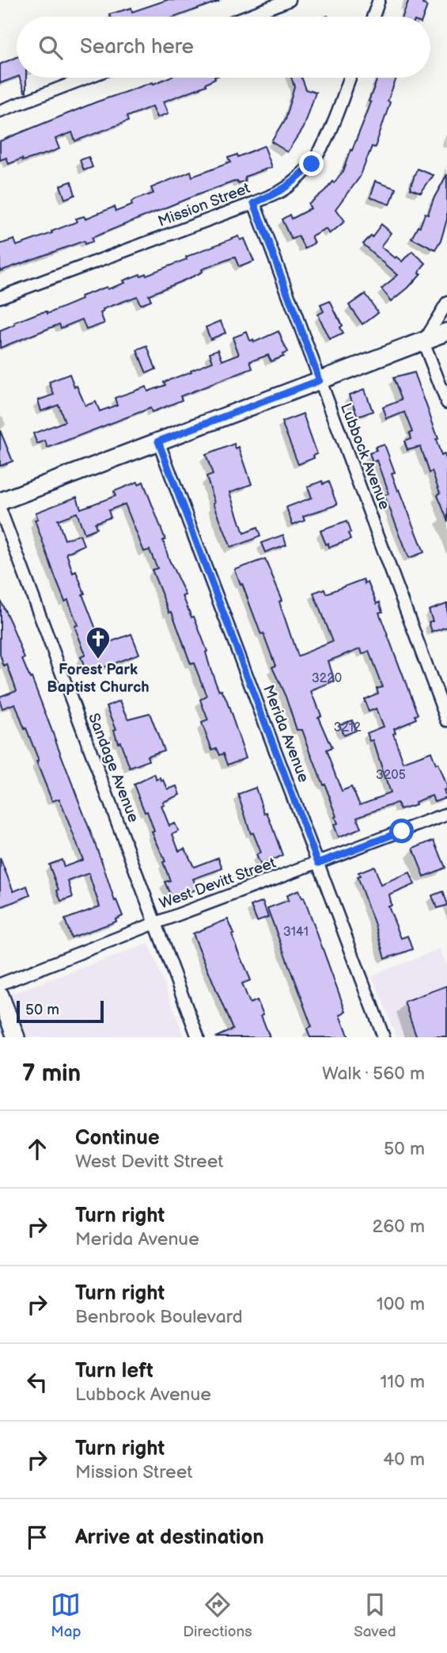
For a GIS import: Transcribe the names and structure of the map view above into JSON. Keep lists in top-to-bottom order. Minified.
{"streets":{"street":["Mission Street","Lubbock Avenue","Merida Avenue","Sandage Avenue","West Devitt Street"]},"crossings":[["Mission Street","Lubbock Avenue"],["Merida Avenue","West Devitt Street"],["Sandage Avenue","West Devitt Street"]],"places":{"church":["Forest Park Baptist Church"]},"house_numbers":["3220","3212","3205","3141"],"scale_bar":"50 m","page":{"search":"Search here","scale":"50 m","heading":["7 min","Walk · 560 m"],"list":[["Continue","West Devitt Street","50 m"],["Turn right","Merida Avenue","260 m"],["Turn right","Benbrook Boulevard","100 m"],["Turn left","Lubbock Avenue","110 m"],["Turn right","Mission Street","40 m"],"Arrive at destination"],"nav":["Map","Directions","Saved"]}}
